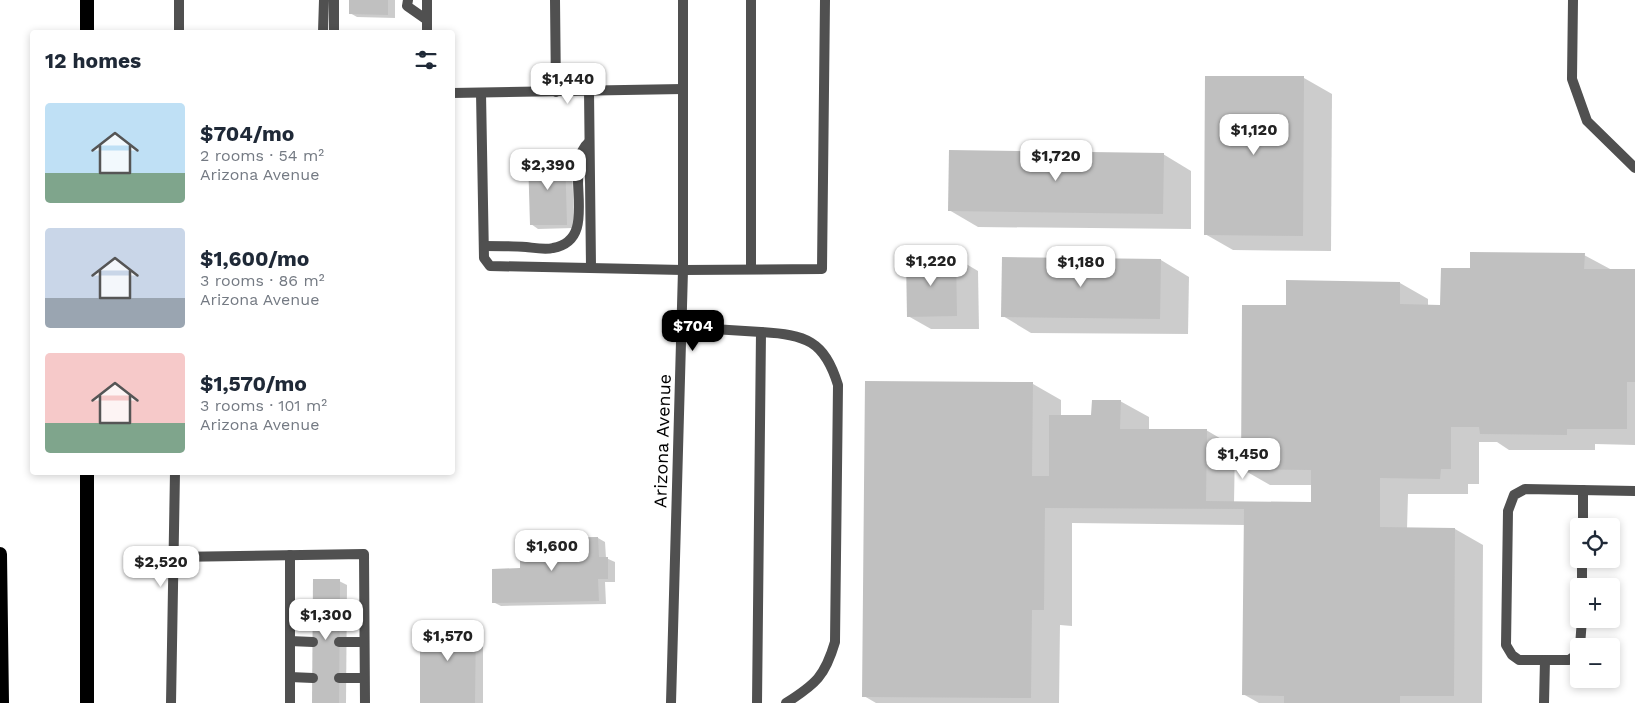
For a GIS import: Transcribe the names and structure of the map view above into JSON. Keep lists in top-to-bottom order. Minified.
{"streets":{"street":["Arizona Avenue"]},"page":{"heading":"12 homes","price":["$1,440","$1,120","$1,720","$2,390","$1,220","$1,180","$704","$1,450","$1,600","$2,520","$1,300","$1,570"],"list":[{"name":"$704/mo","note":"2 rooms · 54 m² · Arizona Avenue"},{"name":"$1,600/mo","note":"3 rooms · 86 m² · Arizona Avenue"},{"name":"$1,570/mo","note":"3 rooms · 101 m² · Arizona Avenue"}],"map_buttons":["+","−"]}}
